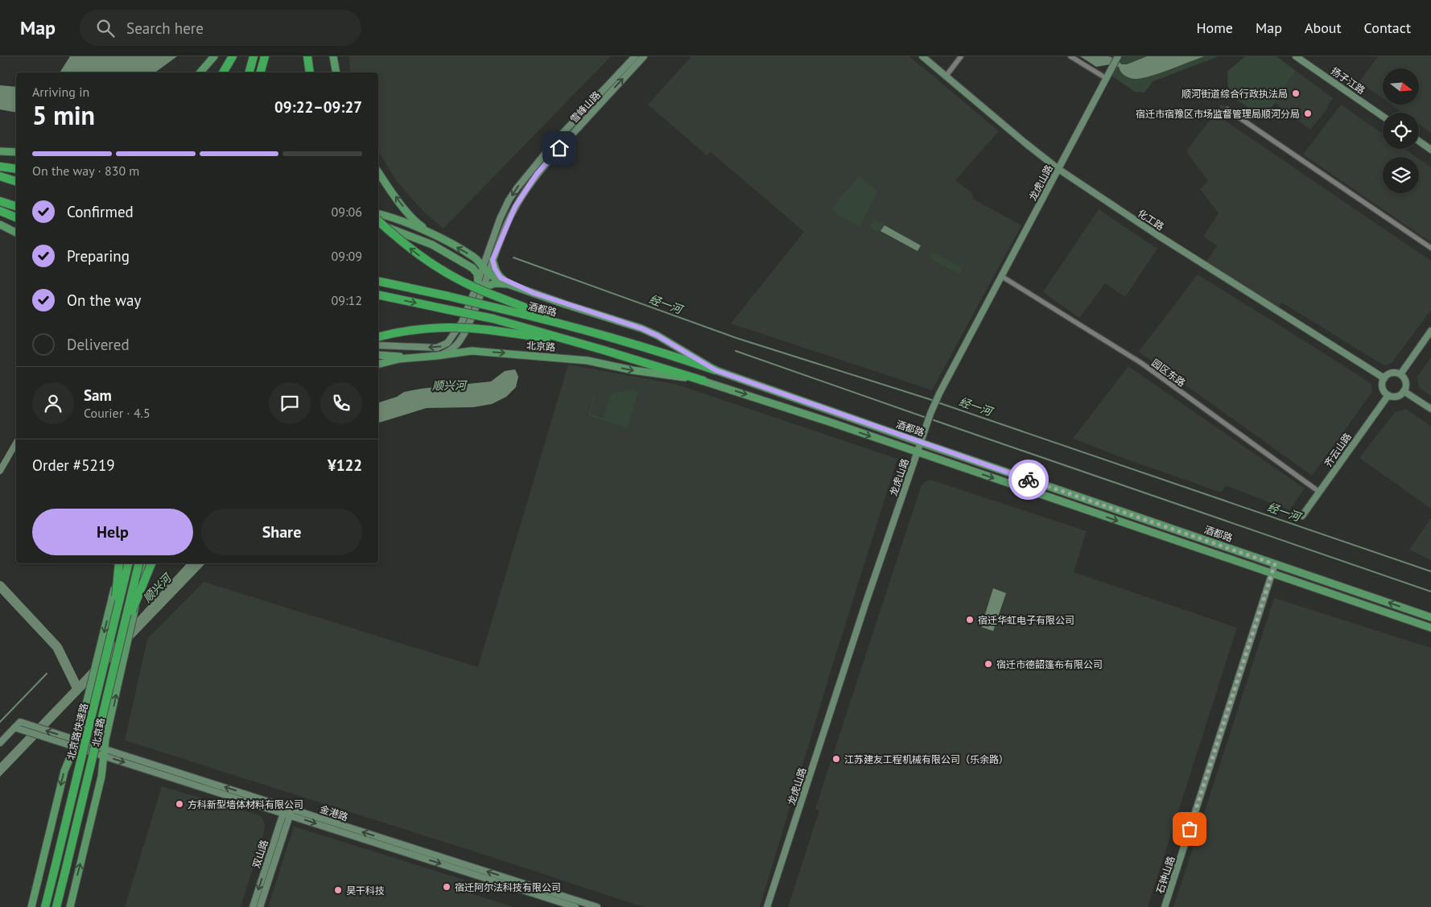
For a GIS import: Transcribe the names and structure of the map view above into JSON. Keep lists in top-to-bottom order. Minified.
{"streets":{"highway":["酒都路","北京路快速路"],"main road":["北京路"],"street":["扬子江路","雪峰山路","龙虎山路","化工路","园区东路","齐云山路","金港路","双山路","石钟山路"]},"crossings":[["雪峰山路","北京路"],["龙虎山路","化工路"],["龙虎山路","酒都路"],["龙虎山路","园区东路"],["化工路","齐云山路"],["酒都路","北京路"],["酒都路","石钟山路"],["北京路","金港路"],["园区东路","齐云山路"],["金港路","双山路"]],"water":["经一河","顺兴河"],"places":["顺河街道综合行政执法局","宿迁市宿豫区市场监督管理局顺河分局","宿迁华虹电子有限公司","宿迁市德韶篷布有限公司","江苏建友工程机械有限公司（乐余路）","方科新型墙体材料有限公司","宿迁阿尔法科技有限公司","昊干科技"],"north":"right","page":{"header":"Map","search":"Search here","nav":["Home","Map","About","Contact"],"heading":["5 min","Arriving in","09:22–09:27"],"panel":["Sam","Courier · 4.5","Order #5219","¥122"],"bar":"On the way · 830 m","list":[["Confirmed","09:06"],["Preparing","09:09"],["On the way","09:12"],"Delivered"],"buttons":["Help","Share"]}}
